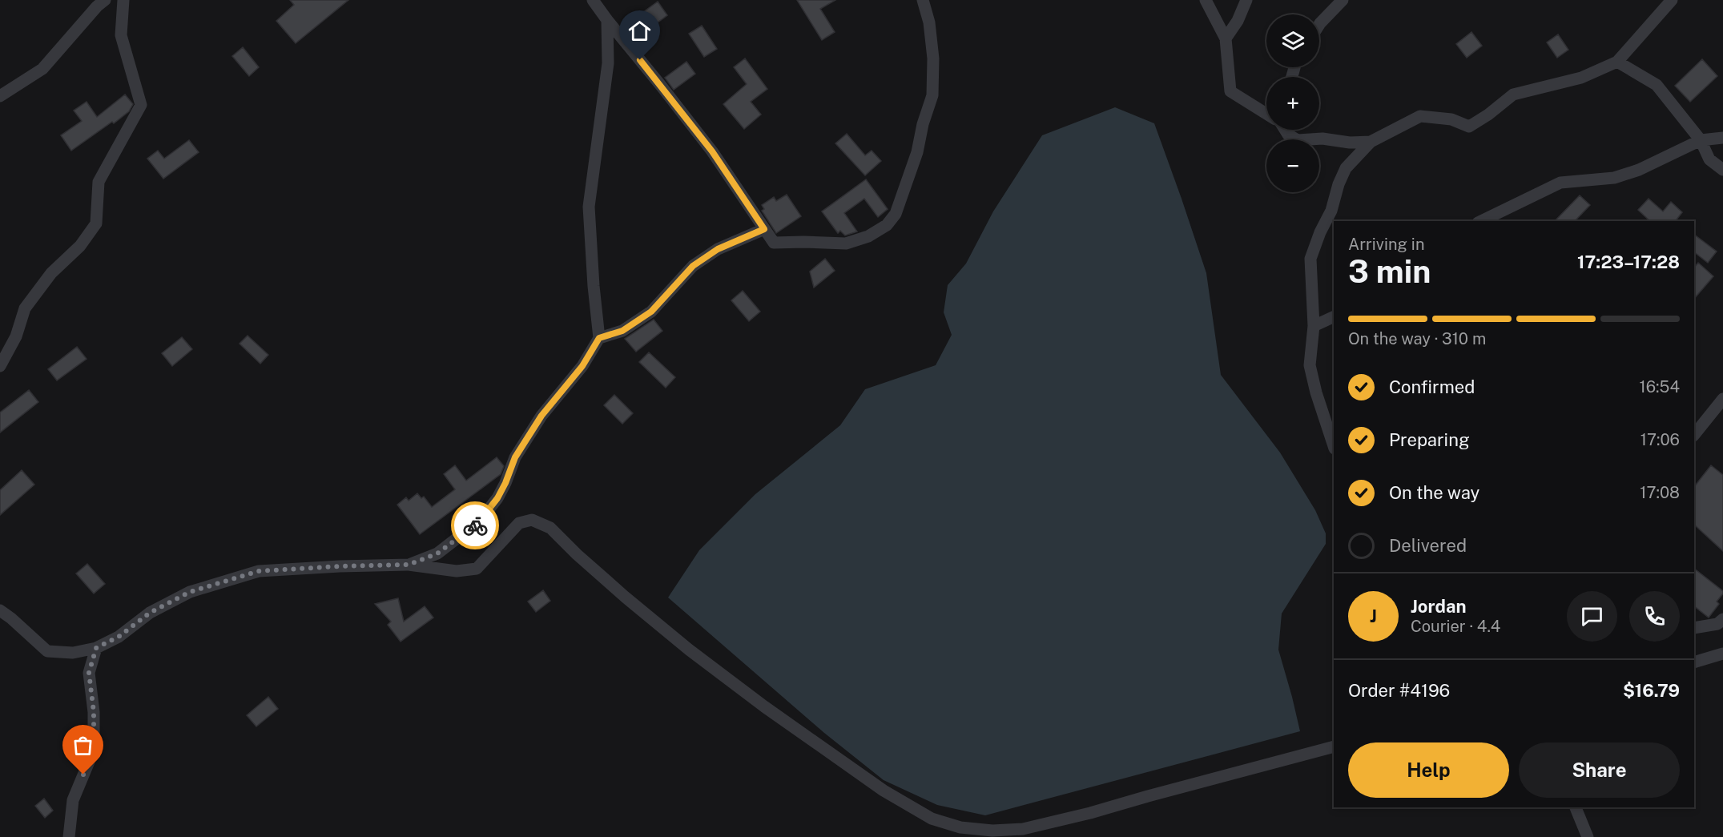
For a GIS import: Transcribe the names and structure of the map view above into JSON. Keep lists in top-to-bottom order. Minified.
{"page":{"map_buttons":["+","−"],"heading":["3 min","Arriving in","17:23–17:28"],"panel":["Jordan","Courier · 4.4","Order #4196","$16.79"],"bar":"On the way · 310 m","list":[["Confirmed","16:54"],["Preparing","17:06"],["On the way","17:08"],"Delivered"],"round":"J","buttons":["Help","Share"]}}
